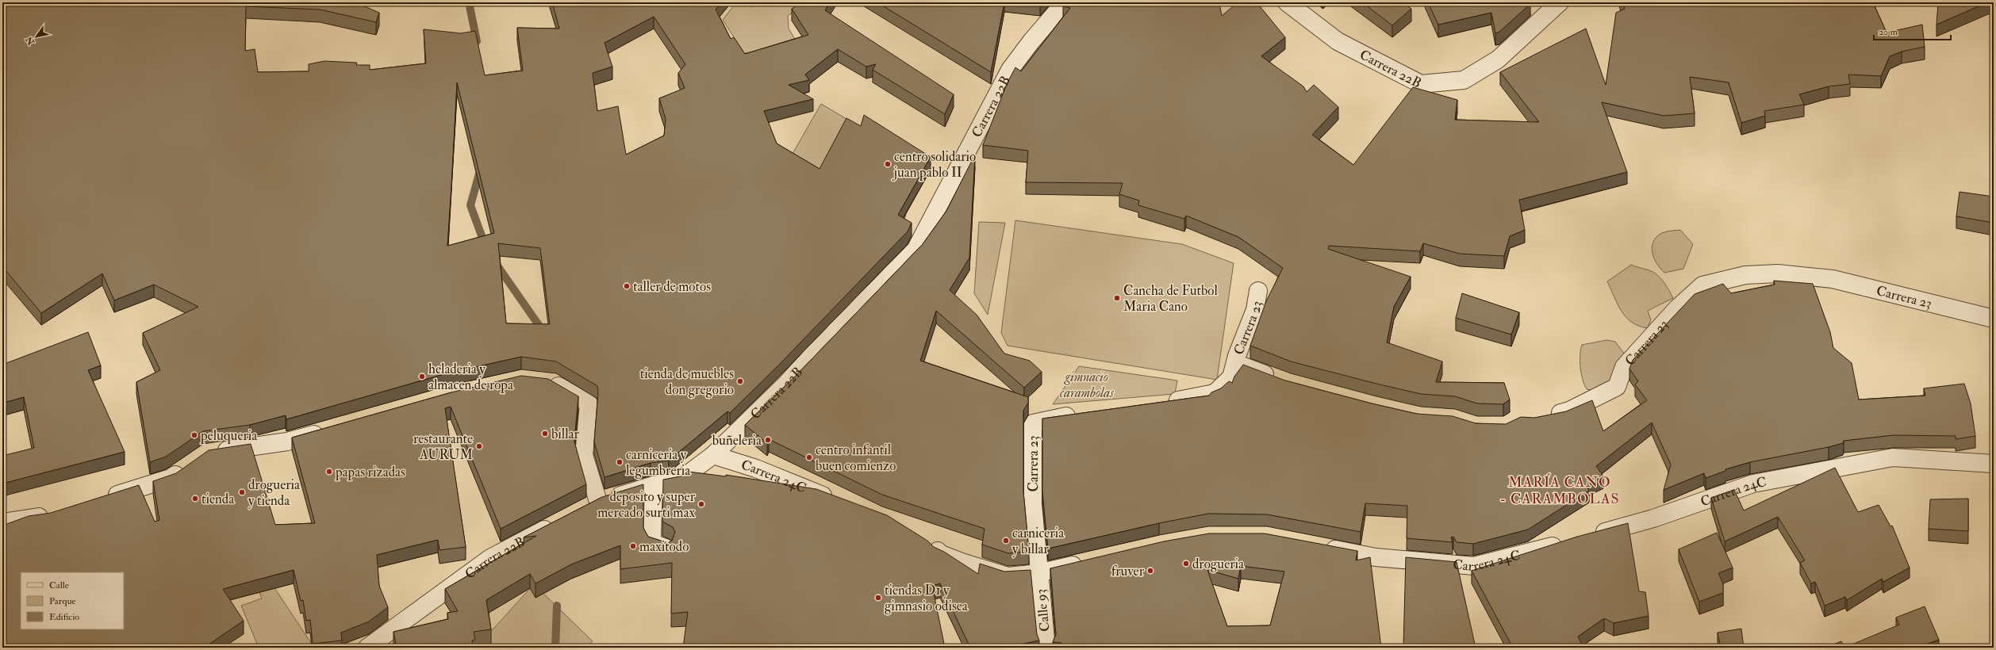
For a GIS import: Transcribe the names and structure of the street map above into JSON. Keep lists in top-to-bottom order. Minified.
{"streets":{"street":["Carrera 22B","Carrera 23","Carrera 24C","Calle 93"]},"crossings":[["Carrera 22B","Carrera 24C"],["Carrera 23","Calle 93"]],"districts":["MARÍA CANO - CARAMBOLAS"],"parks":["gimnacio carambolas"],"places":["centro solidario juan pablo II","taller de motos","Cancha de Futbol Maria Cano","heladeria y almacen de ropa","tienda de muebles don gregorio","billar","peluqueria","buñeleria","restaurante AURUM","centro infantil buen comienzo","carniceria y legumbreria","papas rizadas","drogueria y tienda","tienda","deposito y super mercado surti max","carniceria y billar","maxitodo","drogueria","fruver","tiendas D1 y gimnasio odisea"],"legend":["Calle","Parque","Edificio"],"scale_bar":"20 m","north":"bottom left"}
